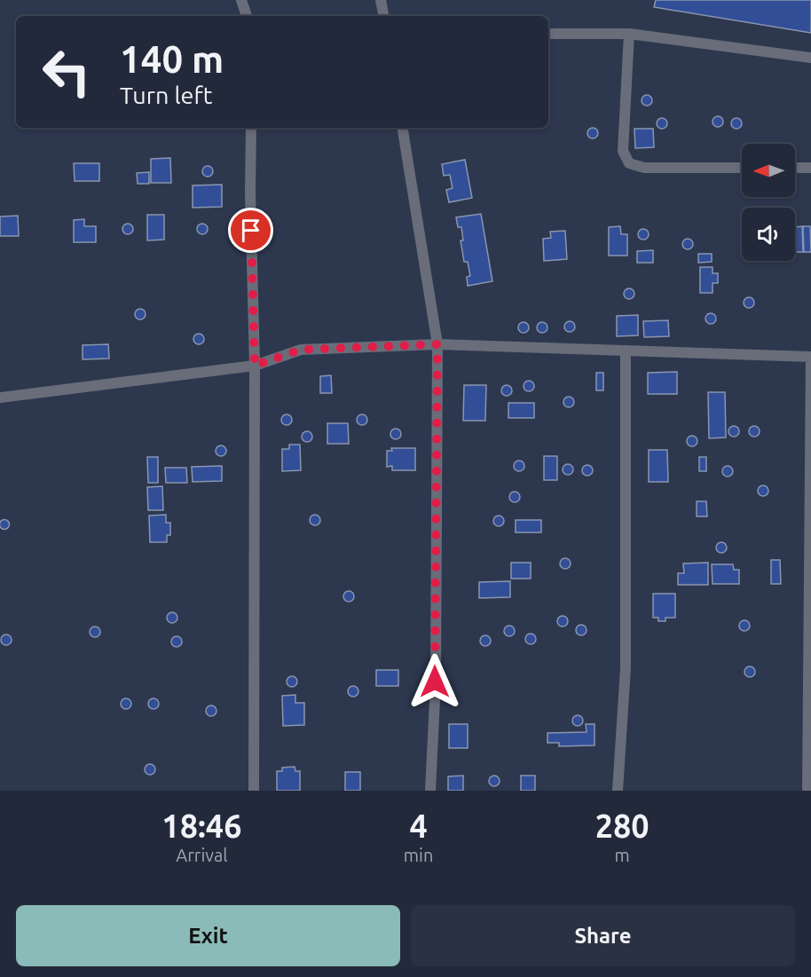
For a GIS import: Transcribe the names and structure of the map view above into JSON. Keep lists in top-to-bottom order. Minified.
{"north":"left","page":{"turn":["140 m","Turn left"],"eta":["18:46","Arrival","4","min","280","m"],"buttons":["Exit","Share"]}}
